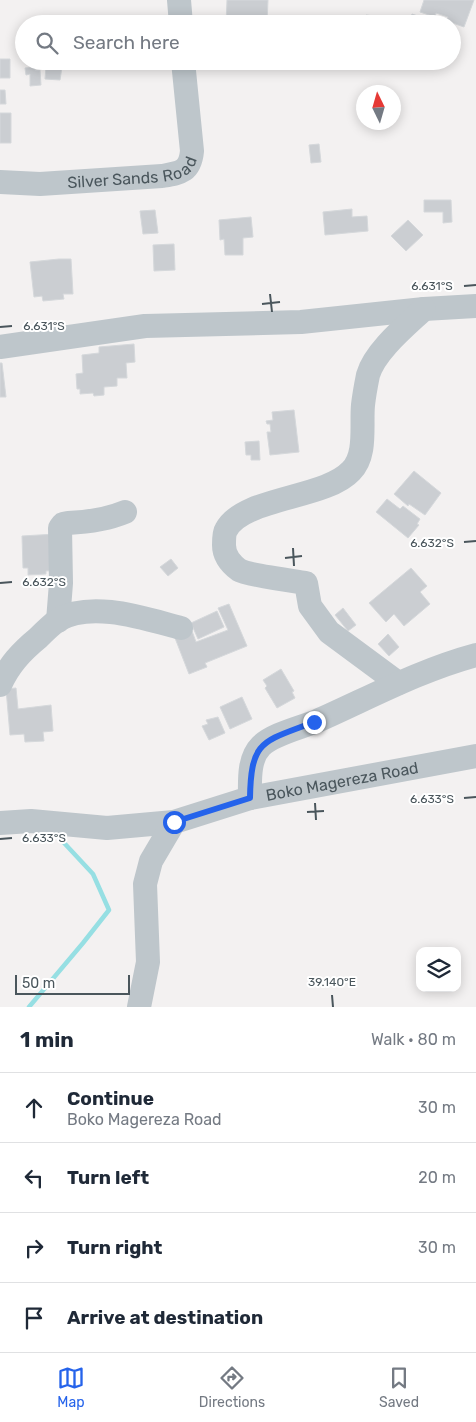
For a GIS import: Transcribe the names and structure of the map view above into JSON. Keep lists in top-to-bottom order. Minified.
{"streets":{"street":["Silver Sands Road","Boko Magereza Road"]},"scale_bar":"50 m","north":"top","page":{"search":"Search here","scale":"50 m","heading":["1 min","Walk · 80 m"],"list":[["Continue","Boko Magereza Road","30 m"],["Turn left","20 m"],["Turn right","30 m"],"Arrive at destination"],"nav":["Map","Directions","Saved"]},"coordinates":["6.631°S","6.632°S","6.633°S","39.140°E"]}
